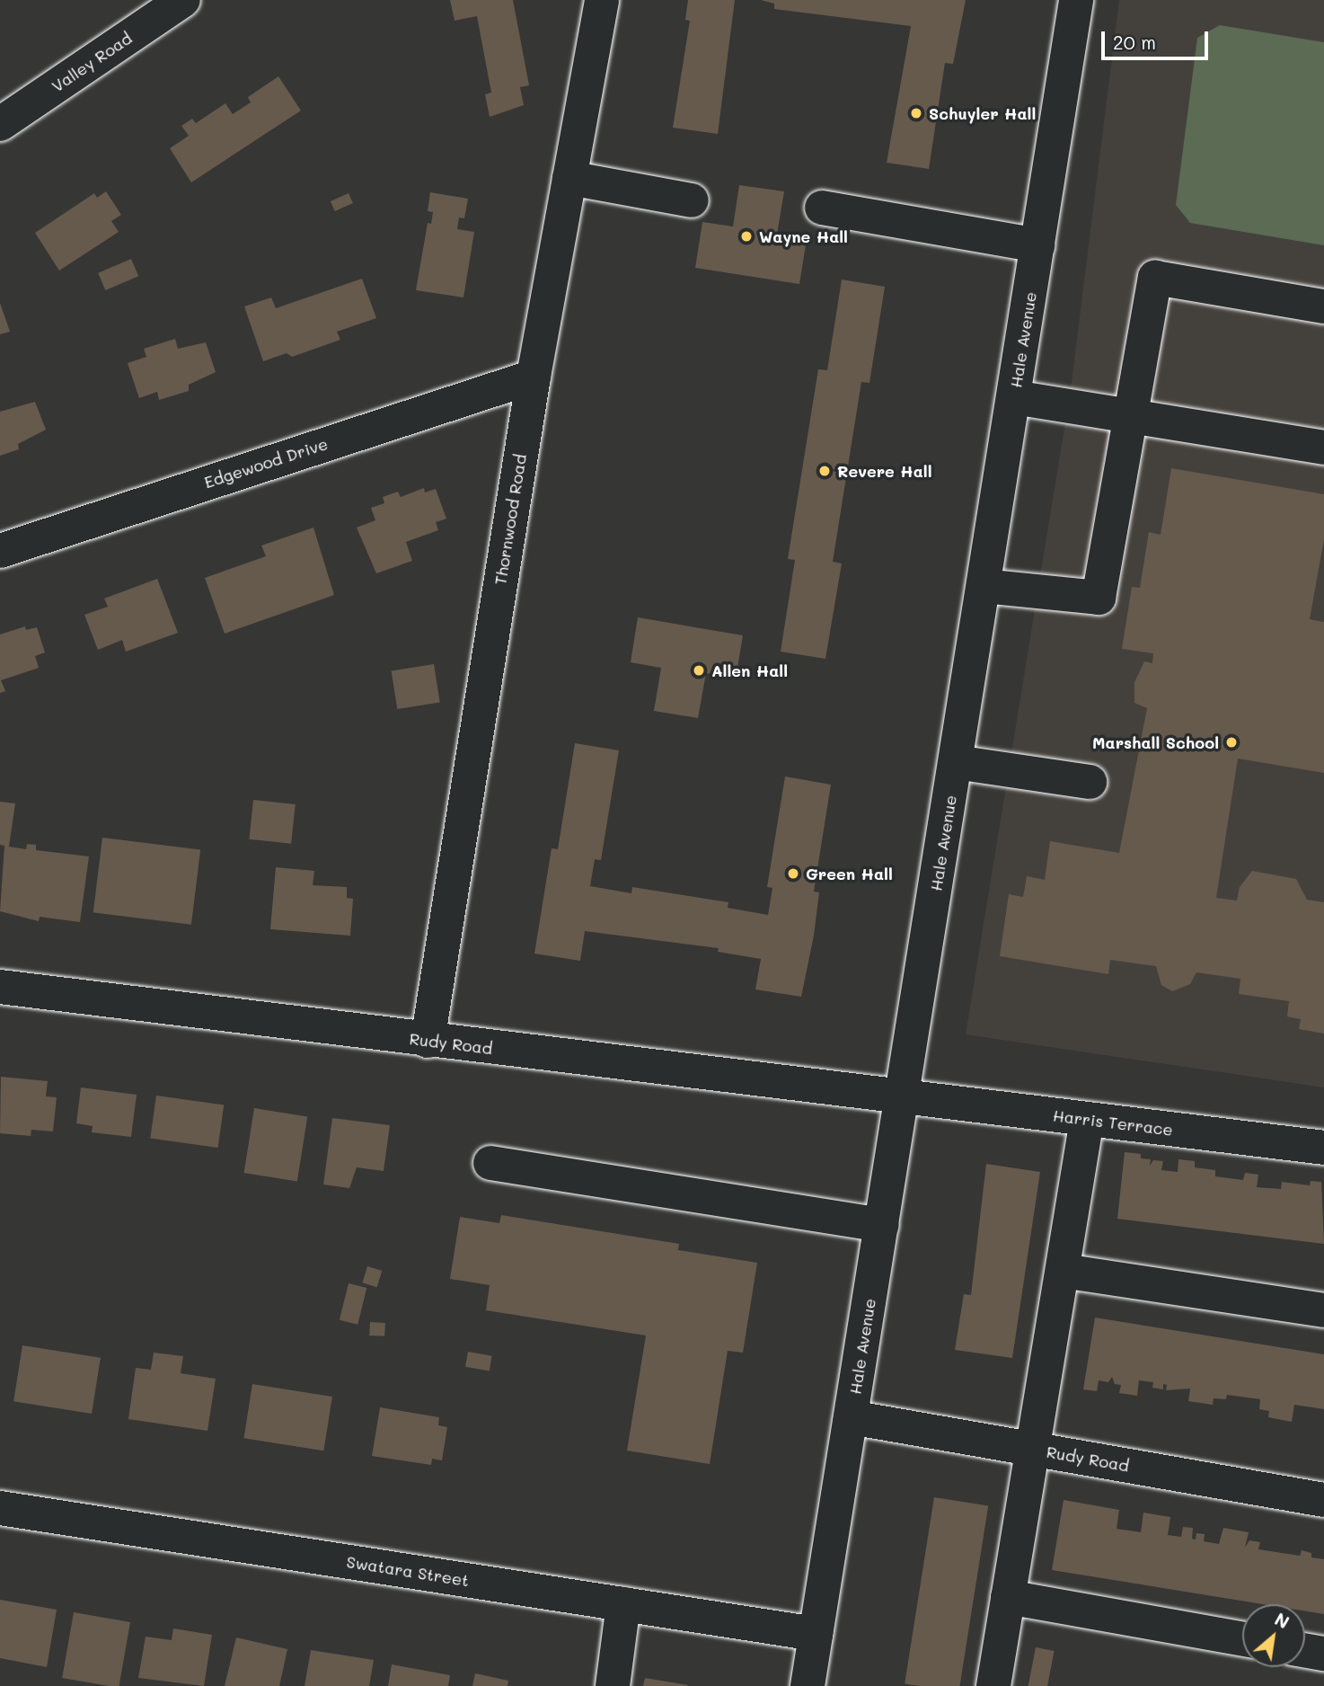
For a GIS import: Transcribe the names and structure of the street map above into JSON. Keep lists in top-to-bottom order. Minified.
{"streets":{"street":["Valley Road","Hale Avenue","Edgewood Drive","Thornwood Road","Rudy Road","Harris Terrace","Swatara Street"]},"crossings":[["Hale Avenue","Rudy Road"],["Hale Avenue","Harris Terrace"],["Hale Avenue","Swatara Street"],["Edgewood Drive","Thornwood Road"],["Thornwood Road","Rudy Road"],["Rudy Road","Harris Terrace"]],"places":["Schuyler Hall","Wayne Hall","Revere Hall","Allen Hall","Marshall School","Green Hall"],"scale_bar":"20 m","north":"top right"}
